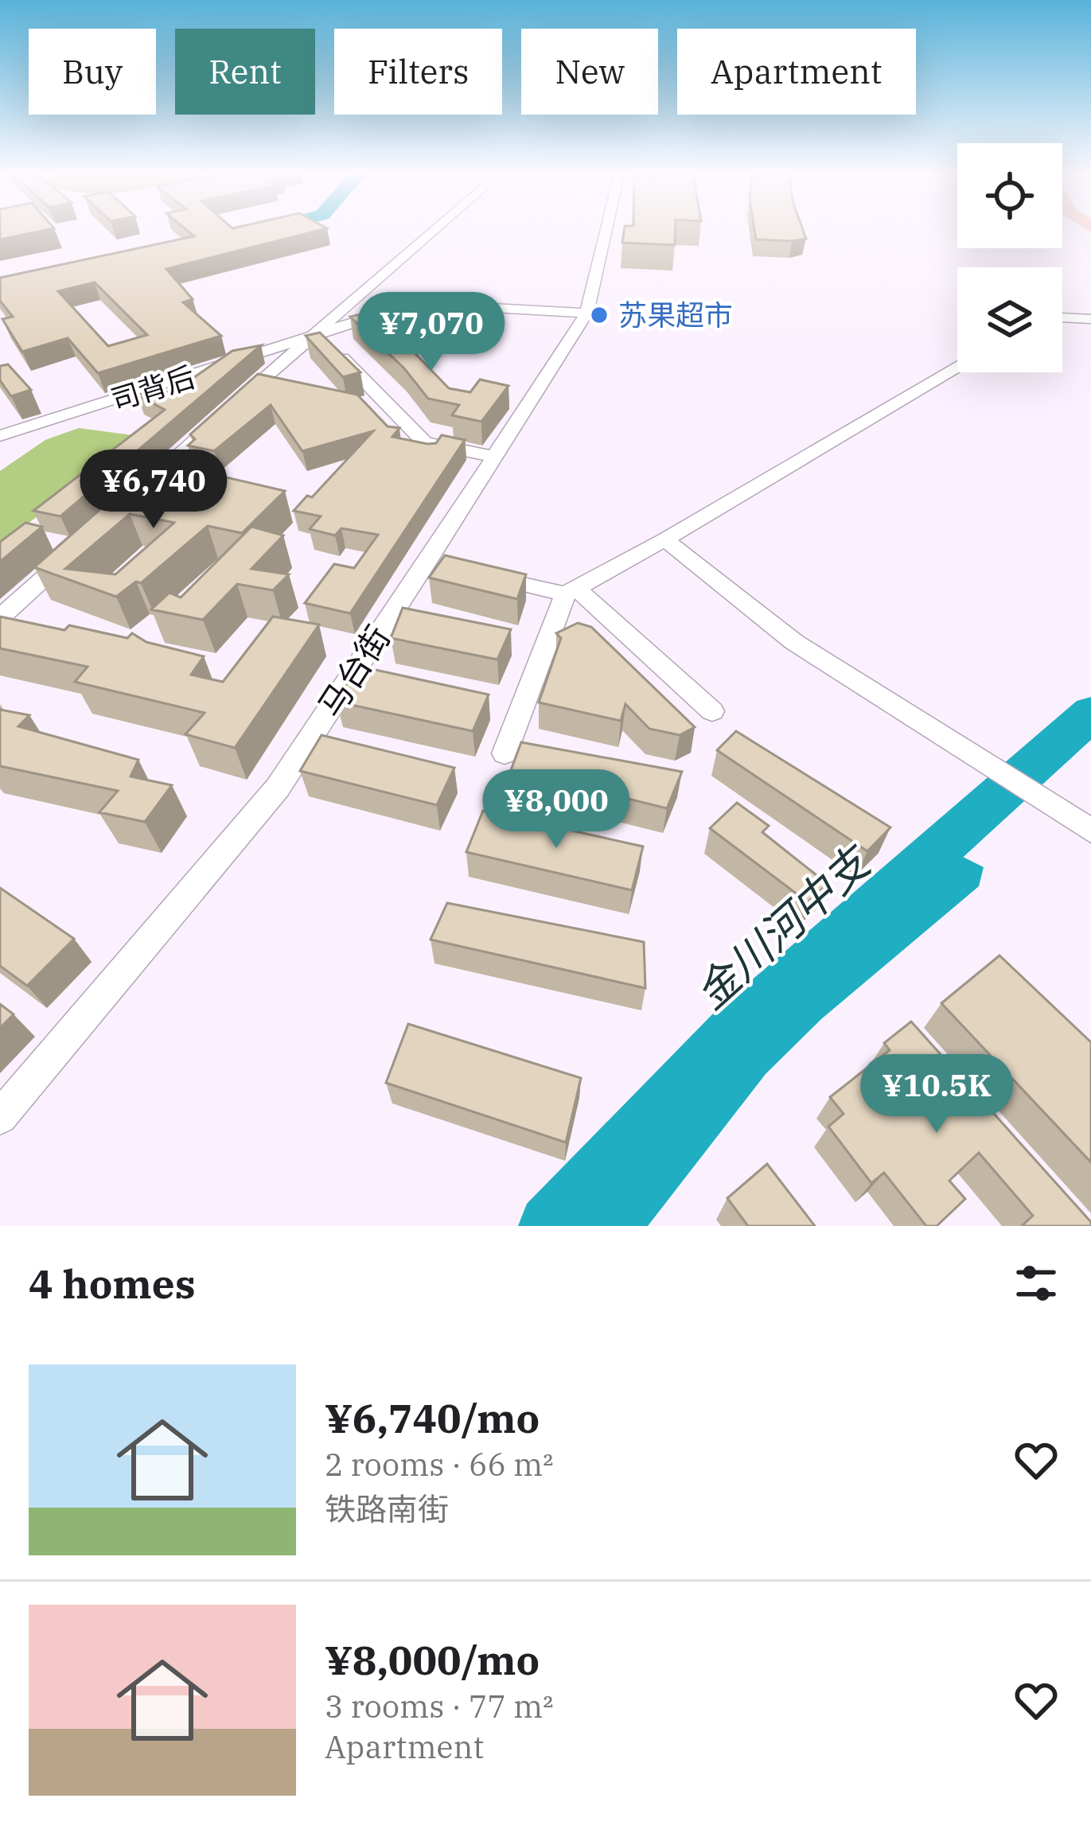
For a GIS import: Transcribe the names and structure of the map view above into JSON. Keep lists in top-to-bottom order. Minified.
{"streets":{"street":["司背后","马台街"]},"crossings":[["司背后","马台街"]],"water":["金川河中支"],"places":["苏果超市"],"page":{"chip":["Buy","Rent","Filters","New","Apartment"],"price":["¥7,070","¥6,740","¥8,000","¥10.5K"],"heading":"4 homes","list":[{"name":"¥6,740/mo","note":"2 rooms · 66 m² · 铁路南街"},{"name":"¥8,000/mo","note":"3 rooms · 77 m² · Apartment"}]}}
